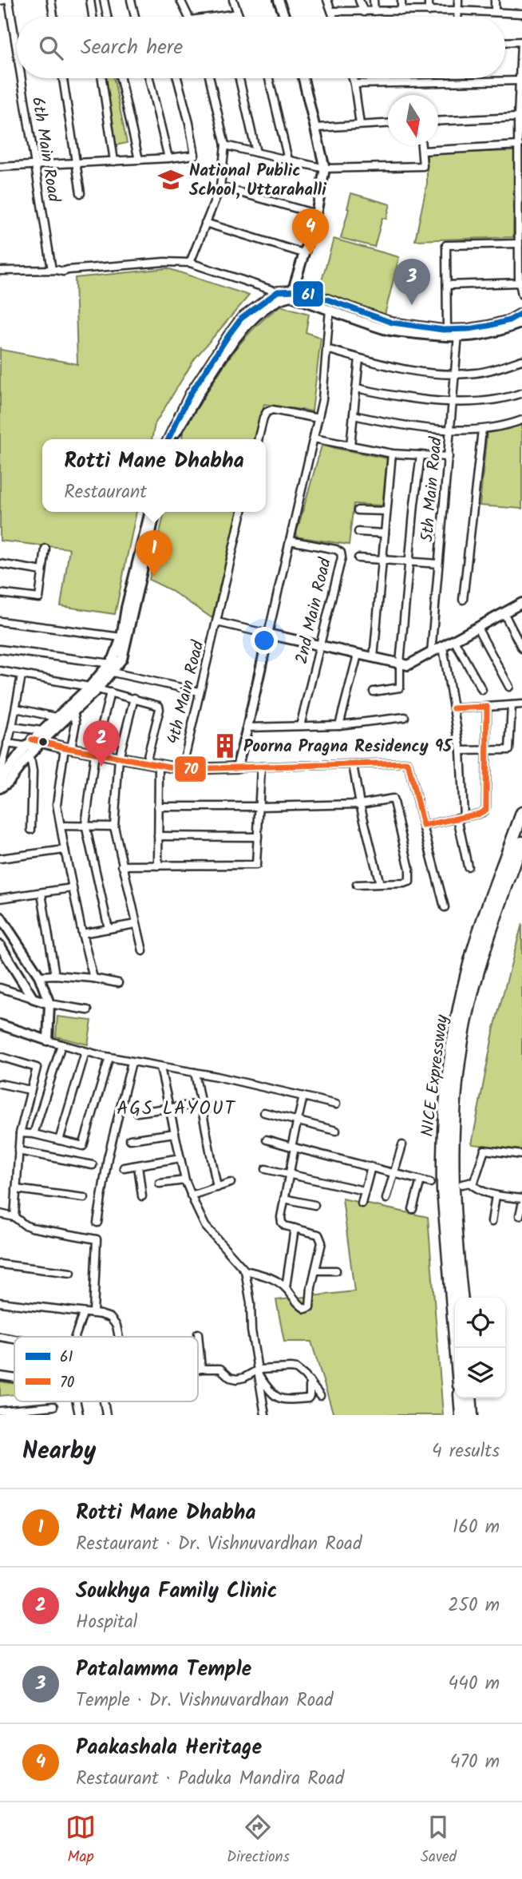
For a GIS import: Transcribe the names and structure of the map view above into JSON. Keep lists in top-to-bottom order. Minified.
{"streets":{"highway":["NICE Expressway"],"street":["6th Main Road","5th Main Road","2nd Main Road","4th Main Road"]},"districts":["AGS LAYOUT"],"places":{"school or university":["National Public School, Uttarahalli"],"building":["Poorna Pragna Residency 95"]},"lines":["transit line 61","transit line 70"],"legend":["61","70"],"north":"bottom","page":{"search":"Search here","pins":["4","3","1","2"],"popup":["Rotti Mane Dhabha","Restaurant"],"heading":["Nearby","4 results"],"list":[{"mark":"1","name":"Rotti Mane Dhabha","note":"Restaurant · Dr. Vishnuvardhan Road","value":"160 m"},{"mark":"2","name":"Soukhya Family Clinic","note":"Hospital","value":"250 m"},{"mark":"3","name":"Patalamma Temple","note":"Temple · Dr. Vishnuvardhan Road","value":"440 m"},{"mark":"4","name":"Paakashala Heritage","note":"Restaurant · Paduka Mandira Road","value":"470 m"}],"nav":["Map","Directions","Saved"]}}
